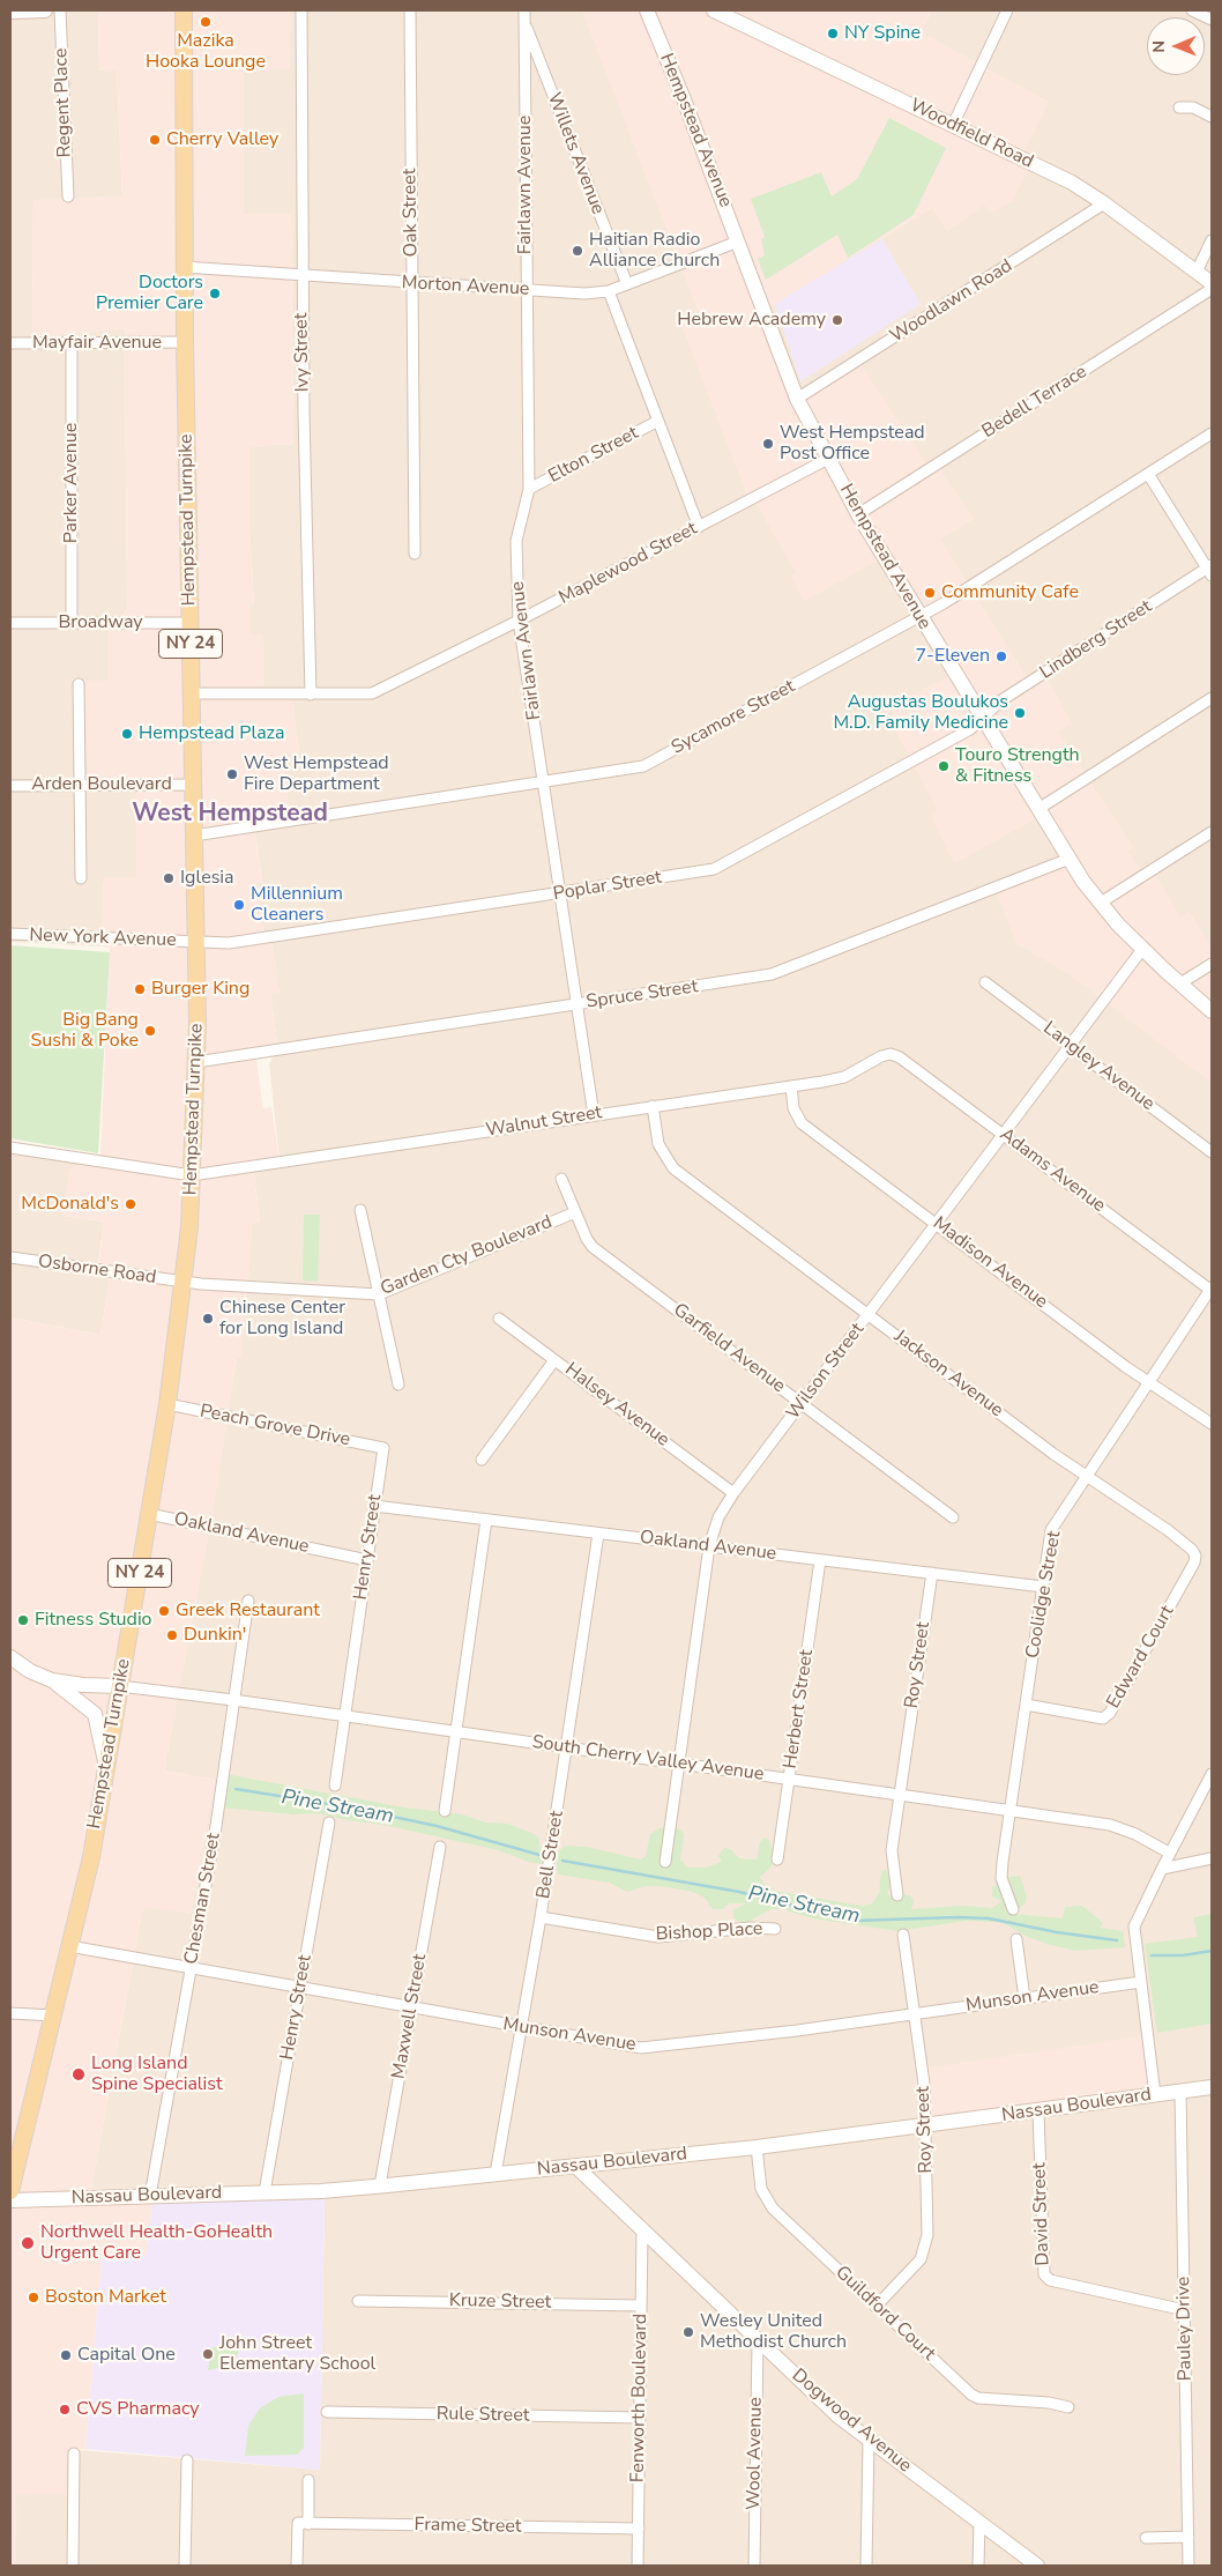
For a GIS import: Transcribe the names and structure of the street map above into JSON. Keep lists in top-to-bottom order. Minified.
{"streets":{"main road":["Hempstead Avenue","Woodfield Road","Hempstead Turnpike","NY 24","Nassau Boulevard","Dogwood Avenue"],"street":["Regent Place","Willets Avenue","Fairlawn Avenue","Oak Street","Morton Avenue","Woodlawn Road","Mayfair Avenue","Ivy Street","Bedell Terrace","Elton Street","Parker Avenue","Maplewood Street","Broadway","Lindberg Street","Sycamore Street","Arden Boulevard","Poplar Street","New York Avenue","Spruce Street","Langley Avenue","Walnut Street","Adams Avenue","Garden Cty Boulevard","Madison Avenue","Osborne Road","Garfield Avenue","Wilson Street","Jackson Avenue","Halsey Avenue","Peach Grove Drive","Oakland Avenue","Henry Street","Coolidge Street","Edward Court","Roy Street","Herbert Street","South Cherry Valley Avenue","Bell Street","Chesman Street","Bishop Place","Munson Avenue","Maxwell Street","David Street","Kruze Street","Guildford Court","Pauley Drive","Fenworth Boulevard","Rule Street","Wool Avenue","Frame Street"]},"crossings":[["Hempstead Avenue","Morton Avenue"],["Hempstead Avenue","Woodlawn Road"],["Hempstead Avenue","Bedell Terrace"],["Hempstead Avenue","Maplewood Street"],["Hempstead Avenue","Lindberg Street"],["Hempstead Avenue","Sycamore Street"],["Hempstead Avenue","Poplar Street"],["Hempstead Avenue","Spruce Street"],["Hempstead Avenue","Wilson Street"],["Woodfield Road","Woodlawn Road"],["Willets Avenue","Fairlawn Avenue"],["Willets Avenue","Morton Avenue"],["Fairlawn Avenue","Morton Avenue"],["Fairlawn Avenue","Elton Street"],["Fairlawn Avenue","Maplewood Street"],["Fairlawn Avenue","Sycamore Street"],["Fairlawn Avenue","Poplar Street"],["Fairlawn Avenue","Spruce Street"],["Fairlawn Avenue","Walnut Street"],["Oak Street","Morton Avenue"],["Morton Avenue","Ivy Street"],["Morton Avenue","Hempstead Turnpike"],["Mayfair Avenue","Parker Avenue"],["Mayfair Avenue","Hempstead Turnpike"],["Ivy Street","Maplewood Street"],["Parker Avenue","Broadway"],["Hempstead Turnpike","Maplewood Street"],["Hempstead Turnpike","Broadway"],["Hempstead Turnpike","Sycamore Street"],["Hempstead Turnpike","Arden Boulevard"],["Hempstead Turnpike","Poplar Street"],["Hempstead Turnpike","New York Avenue"],["Hempstead Turnpike","Spruce Street"],["Hempstead Turnpike","Walnut Street"],["Hempstead Turnpike","Garden Cty Boulevard"],["Hempstead Turnpike","Osborne Road"],["Hempstead Turnpike","Peach Grove Drive"],["Hempstead Turnpike","Oakland Avenue"],["Hempstead Turnpike","South Cherry Valley Avenue"],["Hempstead Turnpike","Munson Avenue"],["Lindberg Street","Poplar Street"],["Poplar Street","New York Avenue"],["Langley Avenue","Wilson Street"],["Walnut Street","Adams Avenue"],["Walnut Street","Madison Avenue"],["Walnut Street","Jackson Avenue"],["Adams Avenue","Wilson Street"],["Adams Avenue","Coolidge Street"],["Garden Cty Boulevard","Osborne Road"],["Garden Cty Boulevard","Garfield Avenue"],["Madison Avenue","Wilson Street"],["Madison Avenue","Coolidge Street"],["Garfield Avenue","Wilson Street"],["Wilson Street","Jackson Avenue"],["Wilson Street","Halsey Avenue"],["Wilson Street","Oakland Avenue"],["Wilson Street","South Cherry Valley Avenue"],["Jackson Avenue","Coolidge Street"],["Jackson Avenue","Edward Court"],["Peach Grove Drive","Henry Street"],["Oakland Avenue","Henry Street"],["Oakland Avenue","Coolidge Street"],["Oakland Avenue","Roy Street"],["Oakland Avenue","Herbert Street"],["Oakland Avenue","Bell Street"],["Henry Street","South Cherry Valley Avenue"],["Henry Street","Munson Avenue"],["Henry Street","Nassau Boulevard"],["Coolidge Street","Edward Court"],["Coolidge Street","South Cherry Valley Avenue"],["Roy Street","South Cherry Valley Avenue"],["Roy Street","Munson Avenue"],["Roy Street","Nassau Boulevard"],["Roy Street","Guildford Court"],["Herbert Street","South Cherry Valley Avenue"],["South Cherry Valley Avenue","Bell Street"],["South Cherry Valley Avenue","Chesman Street"],["Bell Street","Bishop Place"],["Bell Street","Munson Avenue"],["Bell Street","Nassau Boulevard"],["Chesman Street","Munson Avenue"],["Chesman Street","Nassau Boulevard"],["Munson Avenue","Maxwell Street"],["Maxwell Street","Nassau Boulevard"],["Nassau Boulevard","David Street"],["Nassau Boulevard","Guildford Court"],["Nassau Boulevard","Pauley Drive"],["Nassau Boulevard","Dogwood Avenue"],["David Street","Pauley Drive"],["Kruze Street","Fenworth Boulevard"],["Fenworth Boulevard","Rule Street"],["Fenworth Boulevard","Dogwood Avenue"],["Fenworth Boulevard","Frame Street"],["Dogwood Avenue","Wool Avenue"]],"districts":["West Hempstead"],"water":["Pine Stream"],"places":["Mazika Hooka Lounge","NY Spine","Cherry Valley","Haitian Radio Alliance Church","Doctors Premier Care","Hebrew Academy","West Hempstead Post Office","Community Cafe","7-Eleven","Augustas Boulukos M.D. Family Medicine","Hempstead Plaza","Touro Strength & Fitness","West Hempstead Fire Department","Iglesia","Millennium Cleaners","Burger King","Big Bang Sushi & Poke","McDonald's","Chinese Center for Long Island","Greek Restaurant","Fitness Studio","Dunkin'","Long Island Spine Specialist","Northwell Health-GoHealth Urgent Care","Boston Market","Wesley United Methodist Church","John Street Elementary School","Capital One","CVS Pharmacy"],"north":"left"}
